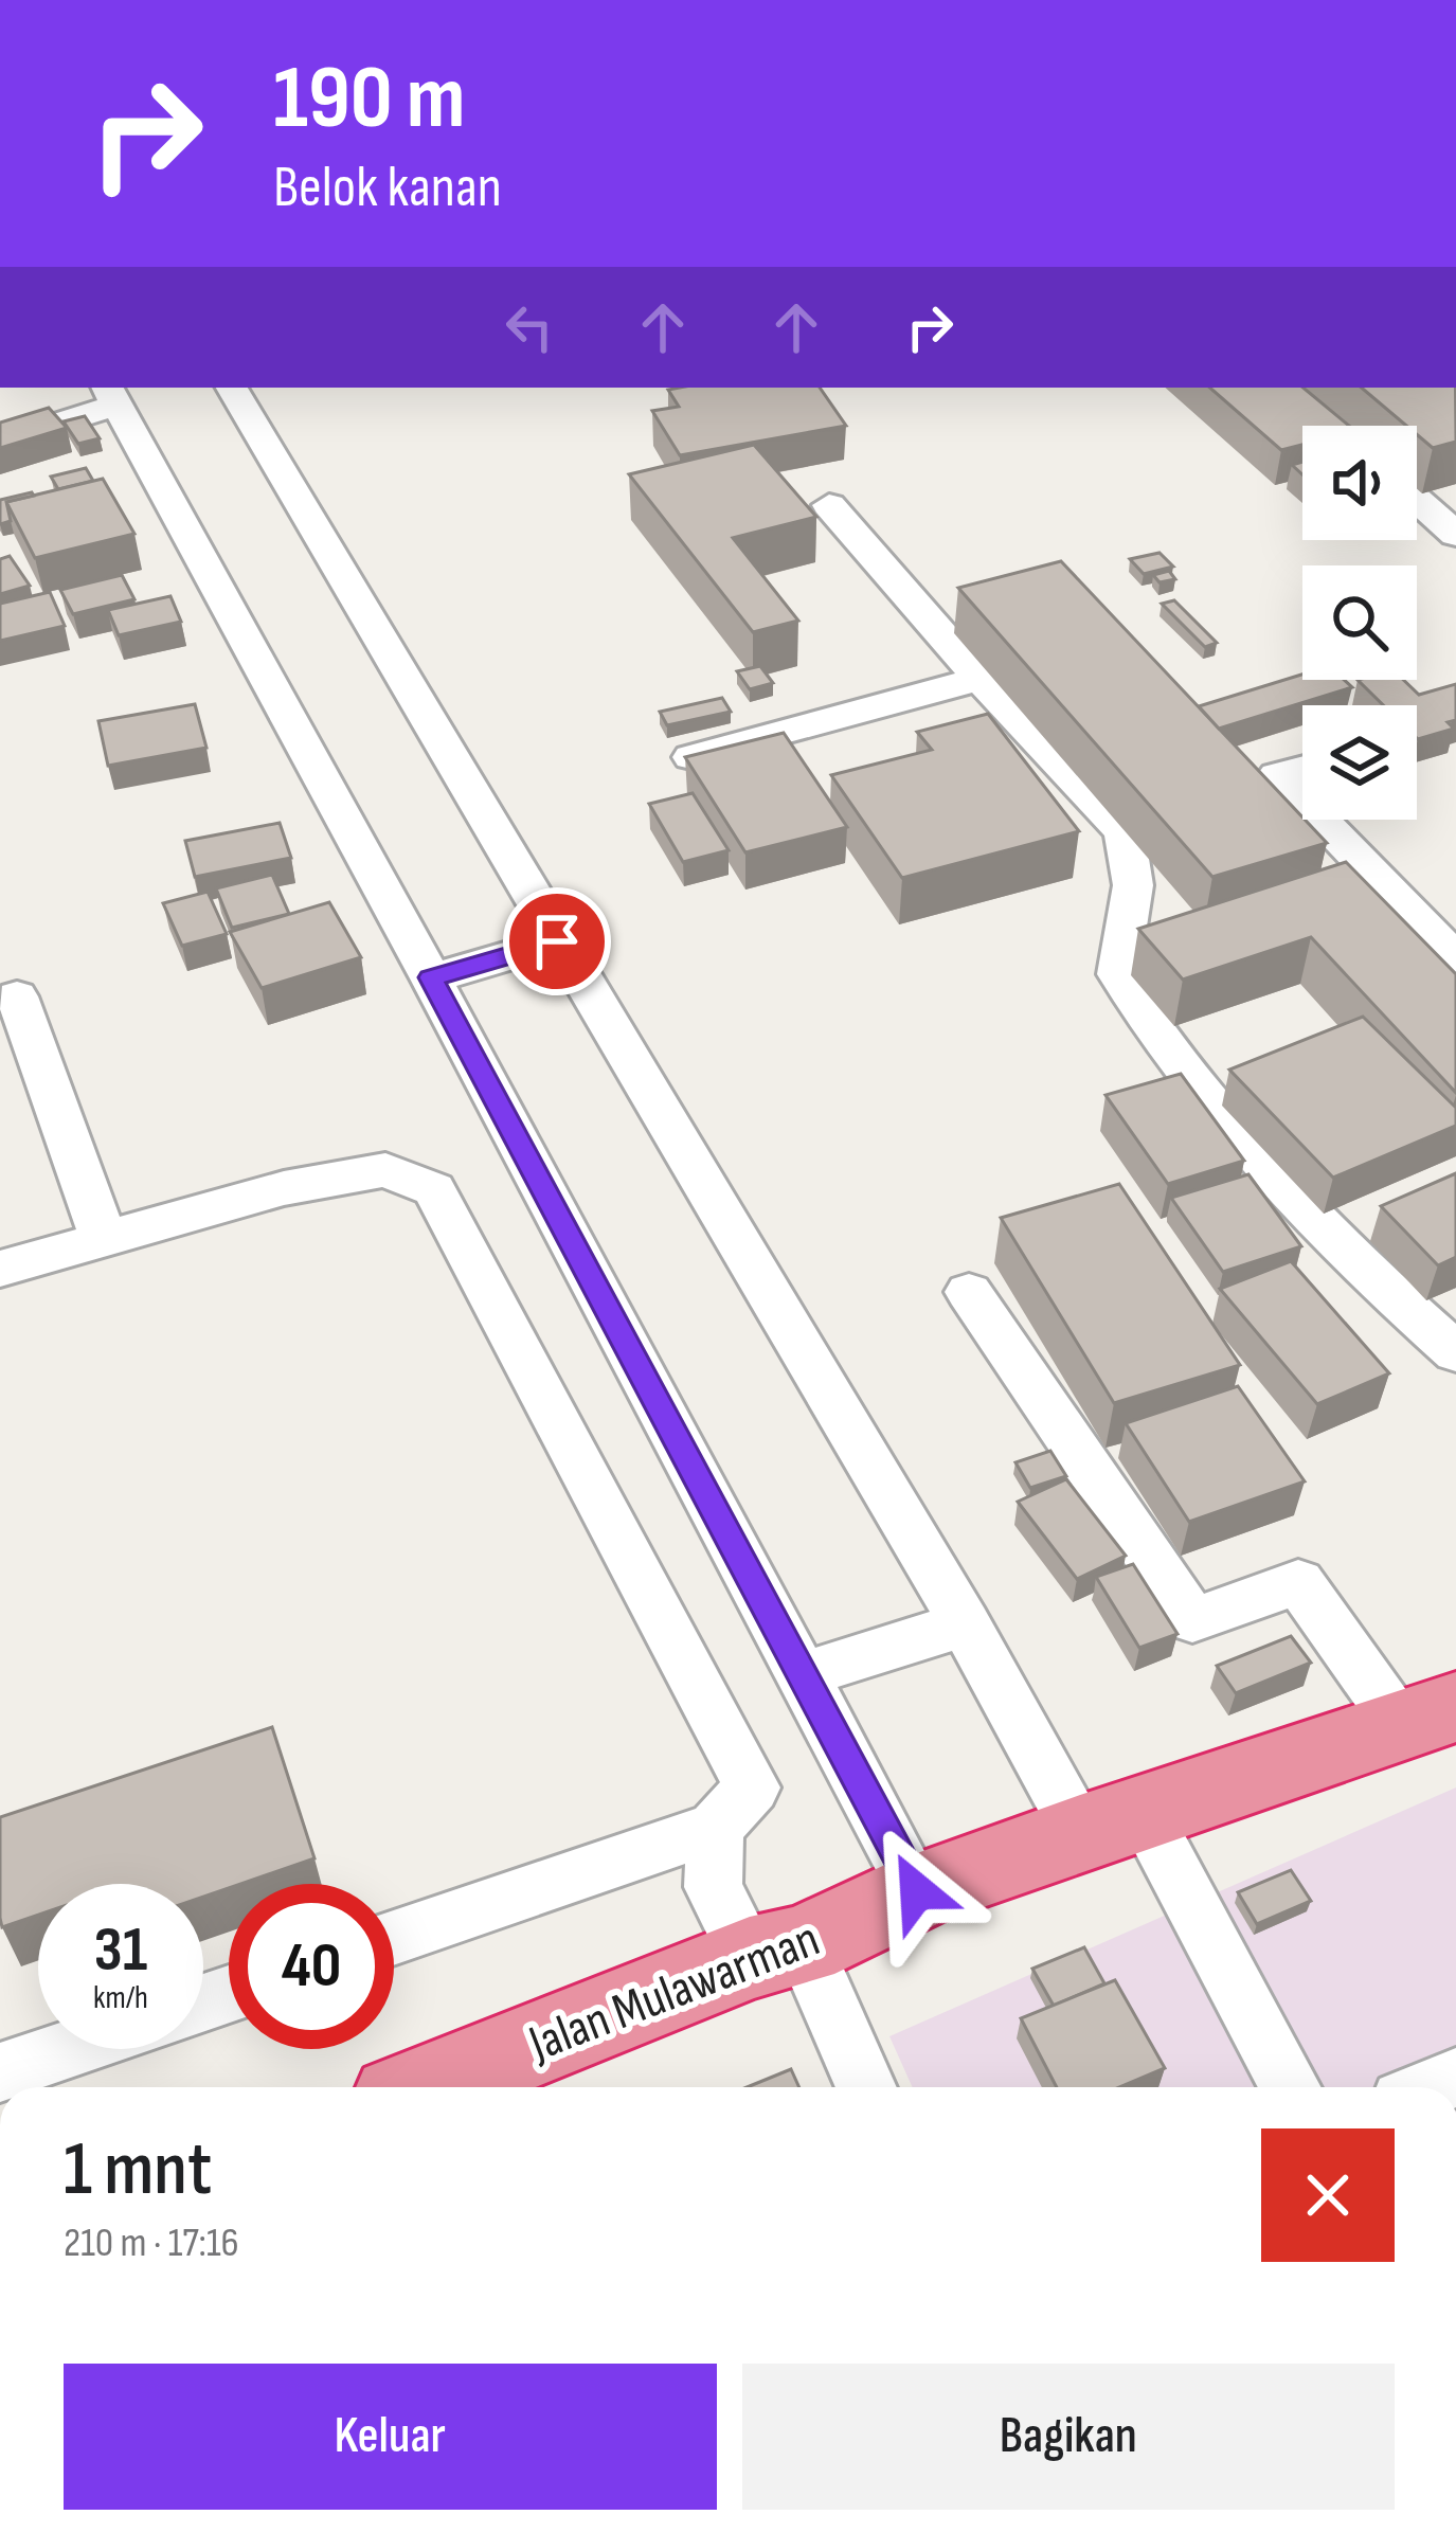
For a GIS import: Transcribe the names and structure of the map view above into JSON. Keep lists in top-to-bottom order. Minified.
{"streets":{"highway":["Jalan Mulawarman"]},"page":{"turn":["190 m","Belok kanan"],"speed":"31 km/h","limit":"40","heading":["1 mnt","210 m · 17:16"],"buttons":["Keluar","Bagikan"]}}
